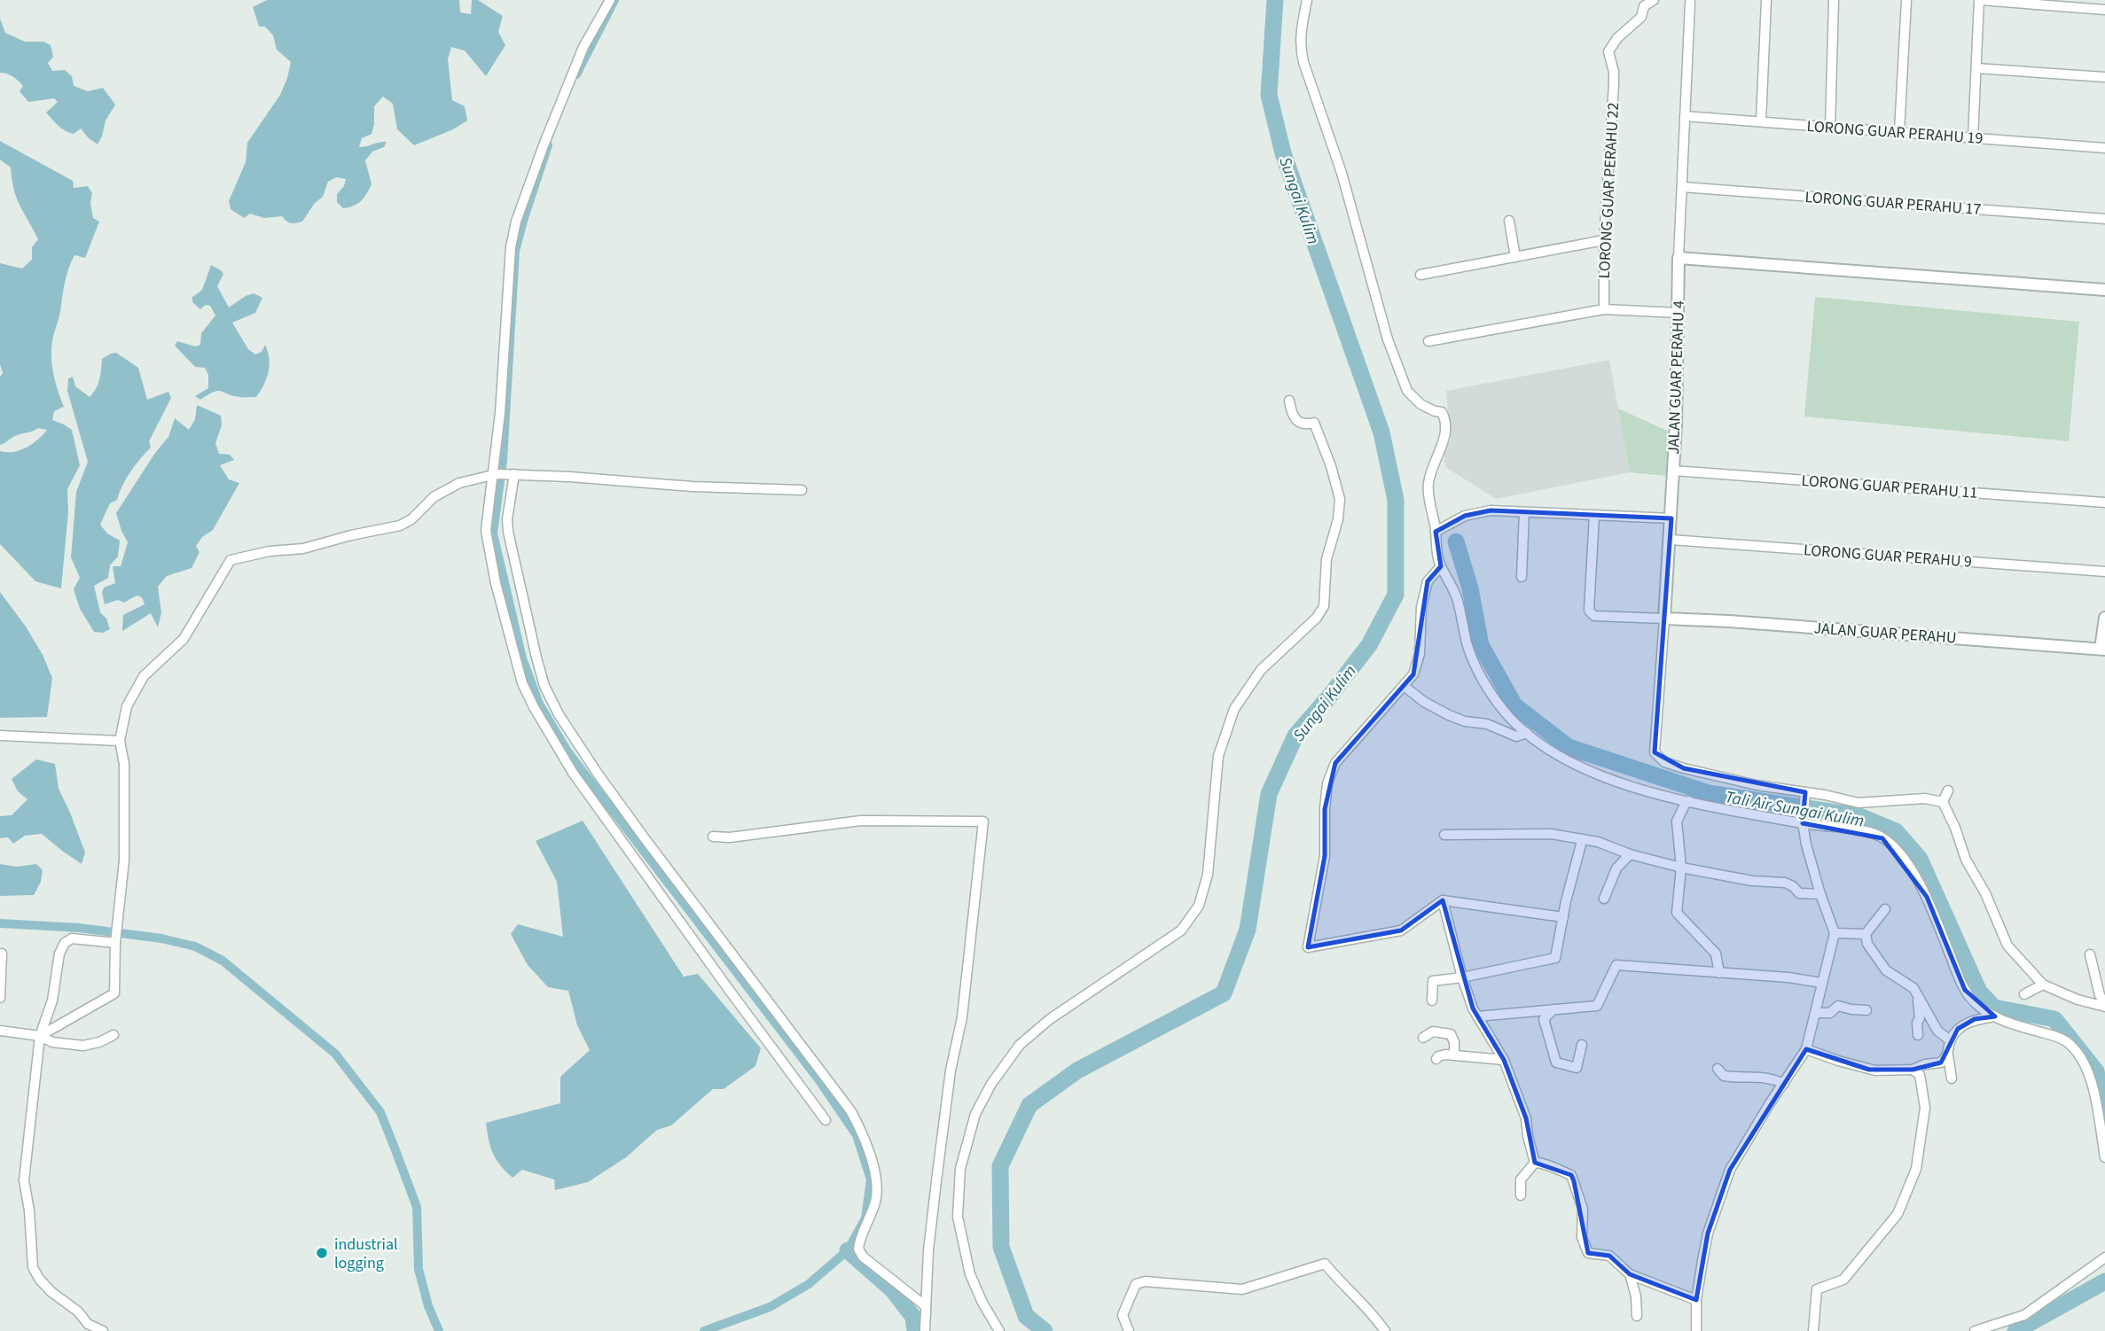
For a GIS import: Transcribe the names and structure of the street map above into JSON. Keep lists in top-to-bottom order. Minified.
{"streets":{"street":["LORONG GUAR PERAHU 19","LORONG GUAR PERAHU 22","LORONG GUAR PERAHU 17","JALAN GUAR PERAHU 4","LORONG GUAR PERAHU 11","LORONG GUAR PERAHU 9","JALAN GUAR PERAHU"]},"crossings":[["LORONG GUAR PERAHU 19","JALAN GUAR PERAHU 4"],["LORONG GUAR PERAHU 17","JALAN GUAR PERAHU 4"],["JALAN GUAR PERAHU 4","LORONG GUAR PERAHU 11"],["JALAN GUAR PERAHU 4","LORONG GUAR PERAHU 9"],["JALAN GUAR PERAHU 4","JALAN GUAR PERAHU"]],"water":["Sungai Kulim","Tali Air Sungai Kulim"],"places":["industrial logging"]}
